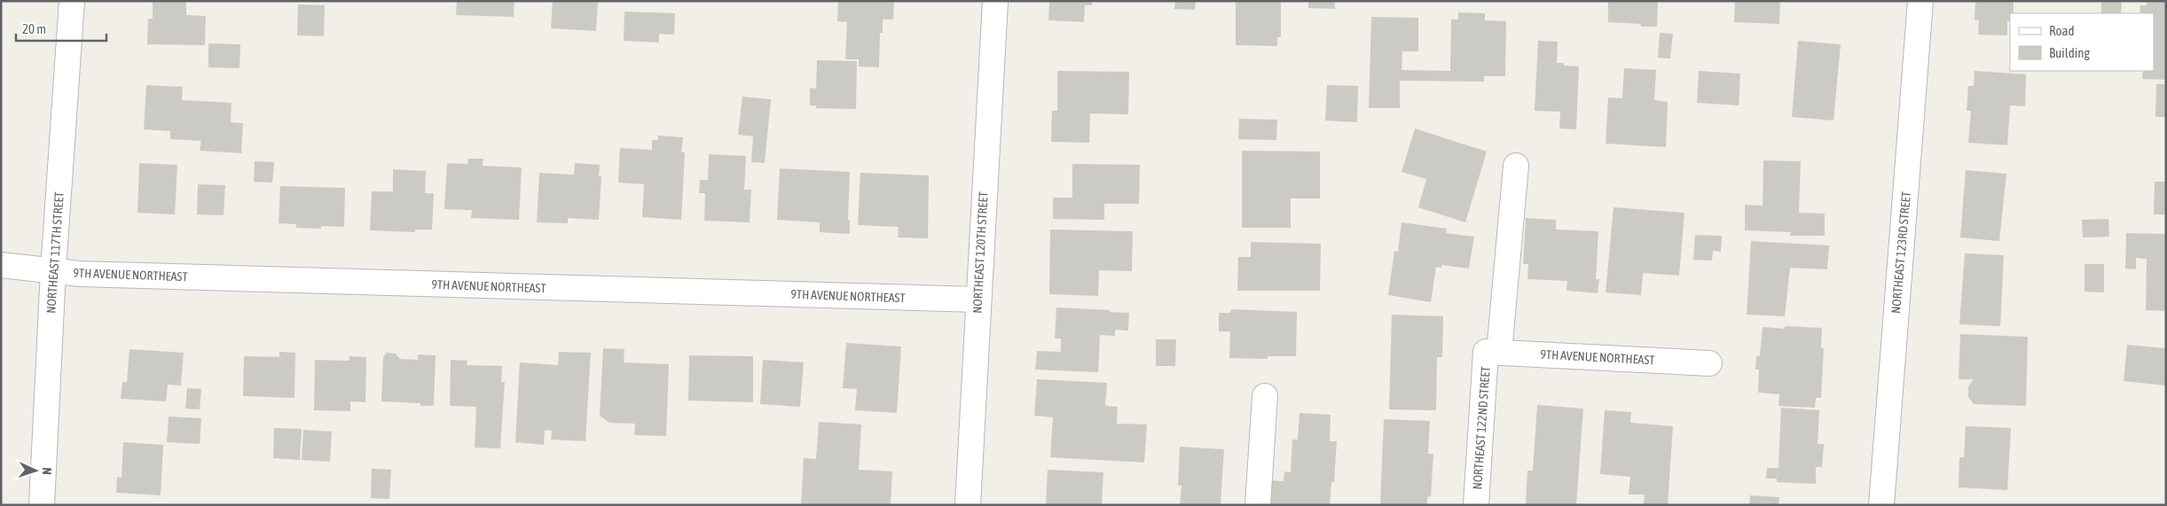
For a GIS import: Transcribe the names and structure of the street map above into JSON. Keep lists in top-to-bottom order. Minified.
{"streets":{"street":["NORTHEAST 117TH STREET","NORTHEAST 120TH STREET","NORTHEAST 123RD STREET","9TH AVENUE NORTHEAST","NORTHEAST 122ND STREET"]},"crossings":[["NORTHEAST 117TH STREET","9TH AVENUE NORTHEAST"],["NORTHEAST 120TH STREET","9TH AVENUE NORTHEAST"],["9TH AVENUE NORTHEAST","NORTHEAST 122ND STREET"]],"legend":["Road","Building"],"scale_bar":"20 m","north":"right"}
